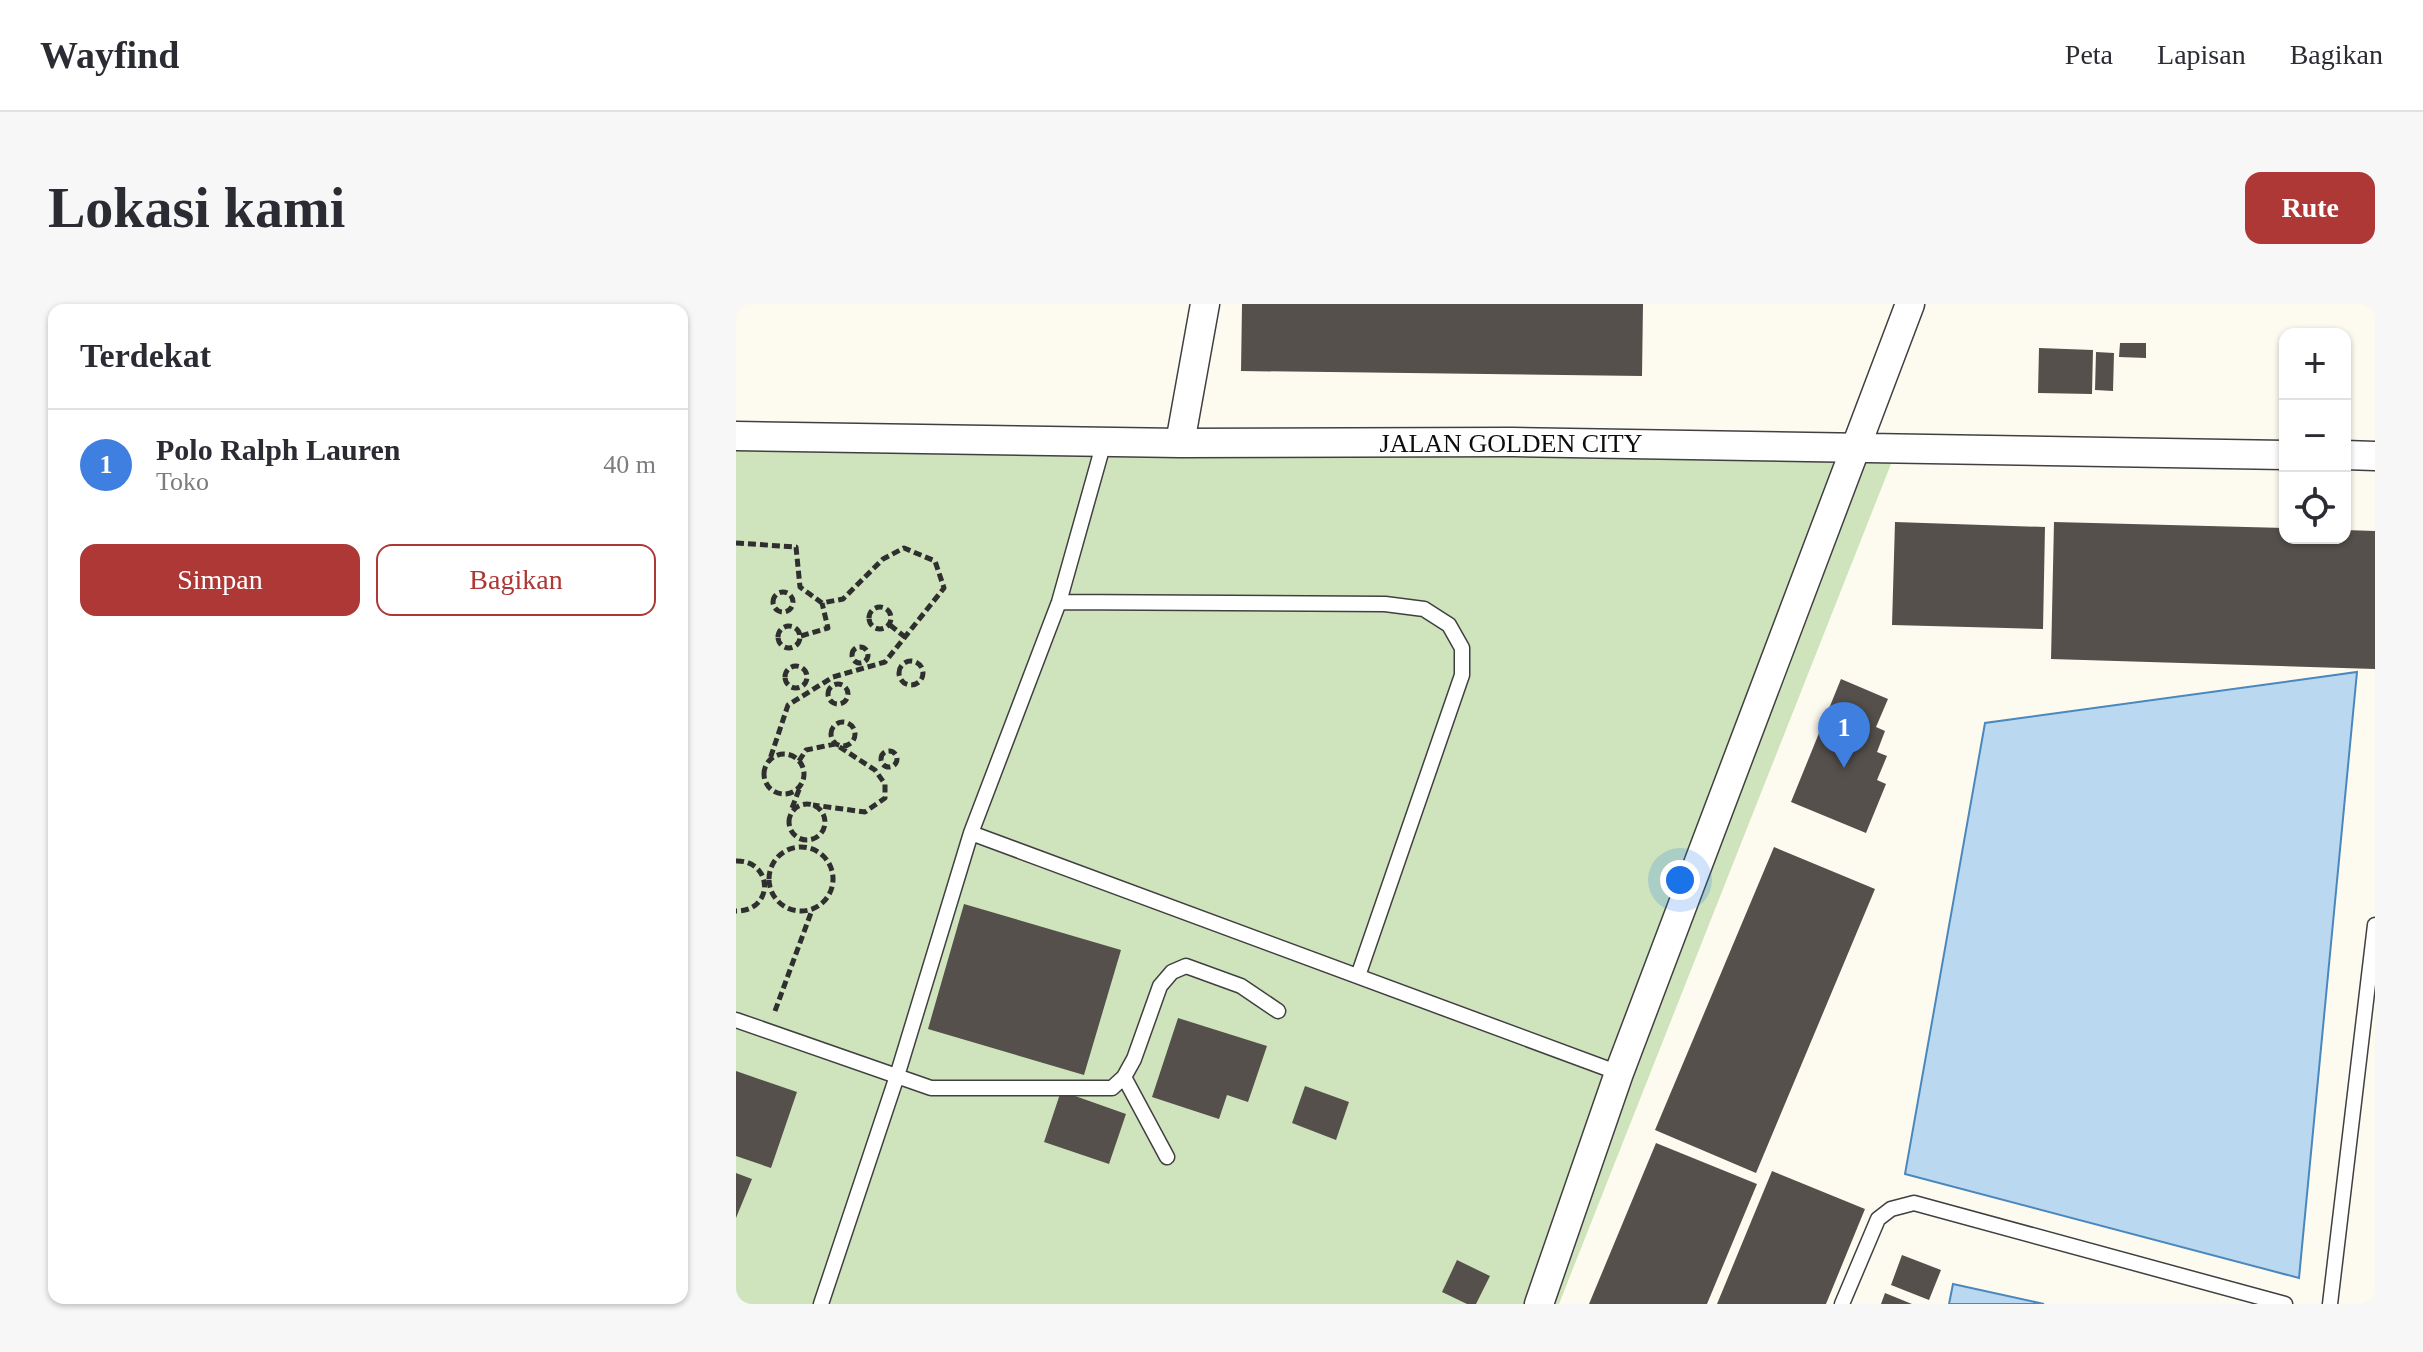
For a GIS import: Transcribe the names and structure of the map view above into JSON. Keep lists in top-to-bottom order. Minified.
{"streets":{"street":["JALAN GOLDEN CITY"]},"page":{"header":"Wayfind","nav":["Peta","Lapisan","Bagikan"],"buttons":["Rute",["Simpan","Bagikan"]],"title":"Lokasi kami","heading":"Terdekat","map_buttons":["+","−"],"list":[{"mark":"1","name":"Polo Ralph Lauren","note":"Toko","value":"40 m"}],"pins":"1"}}
